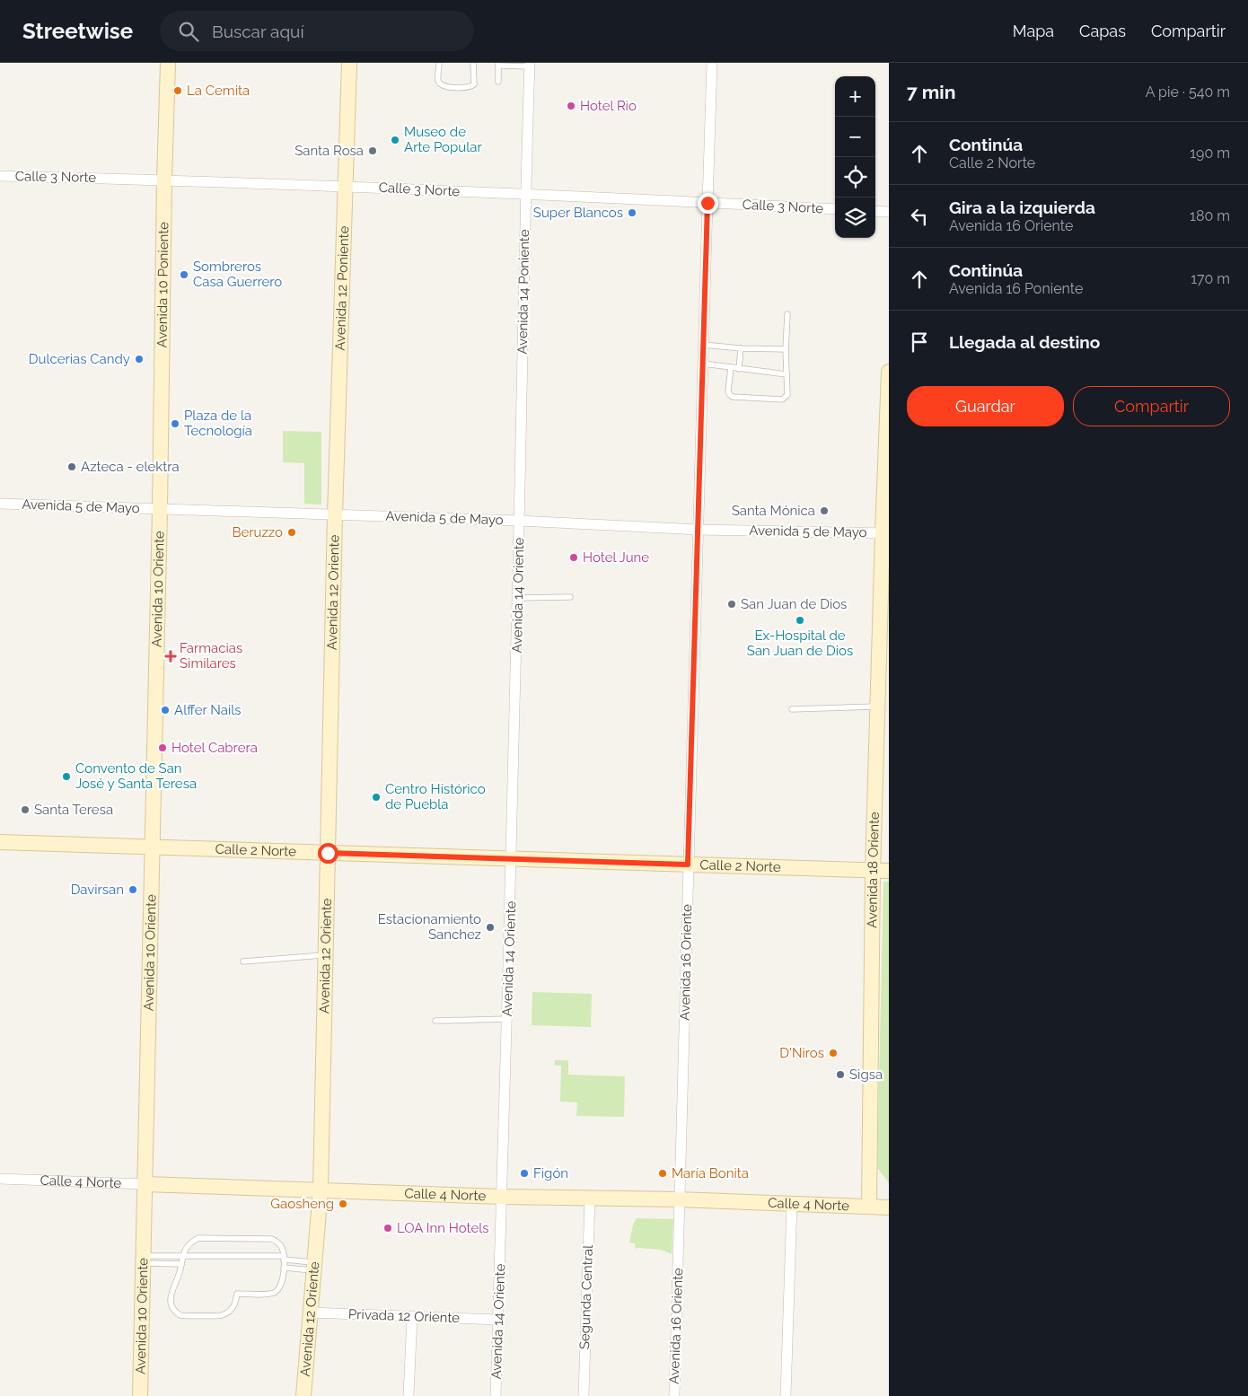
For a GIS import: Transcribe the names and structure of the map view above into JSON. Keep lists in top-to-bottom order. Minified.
{"streets":{"main road":["Avenida 10 Poniente","Avenida 12 Poniente","Avenida 10 Oriente","Avenida 12 Oriente","Calle 2 Norte","Avenida 18 Oriente","Calle 4 Norte"],"street":["Calle 3 Norte","Avenida 14 Poniente","Avenida 5 de Mayo","Avenida 14 Oriente","Avenida 16 Oriente","Segunda Central","Privada 12 Oriente"]},"crossings":[["Calle 3 Norte","Avenida 10 Poniente"],["Calle 3 Norte","Avenida 12 Poniente"],["Calle 3 Norte","Avenida 14 Poniente"],["Calle 3 Norte","Avenida 16 Oriente"],["Avenida 10 Poniente","Avenida 5 de Mayo"],["Avenida 10 Poniente","Avenida 10 Oriente"],["Avenida 12 Poniente","Avenida 5 de Mayo"],["Avenida 12 Poniente","Avenida 12 Oriente"],["Avenida 14 Poniente","Avenida 5 de Mayo"],["Avenida 14 Poniente","Avenida 14 Oriente"],["Avenida 5 de Mayo","Avenida 10 Oriente"],["Avenida 5 de Mayo","Avenida 12 Oriente"],["Avenida 5 de Mayo","Avenida 14 Oriente"],["Avenida 5 de Mayo","Avenida 18 Oriente"],["Avenida 5 de Mayo","Avenida 16 Oriente"],["Avenida 10 Oriente","Calle 2 Norte"],["Avenida 10 Oriente","Calle 4 Norte"],["Avenida 12 Oriente","Calle 2 Norte"],["Avenida 12 Oriente","Calle 4 Norte"],["Avenida 12 Oriente","Privada 12 Oriente"],["Avenida 14 Oriente","Calle 2 Norte"],["Avenida 14 Oriente","Calle 4 Norte"],["Avenida 14 Oriente","Privada 12 Oriente"],["Calle 2 Norte","Avenida 18 Oriente"],["Calle 2 Norte","Avenida 16 Oriente"],["Avenida 18 Oriente","Calle 4 Norte"],["Avenida 16 Oriente","Calle 4 Norte"],["Calle 4 Norte","Segunda Central"]],"places":{"other":["La Cemita","Hotel Rio","Museo de Arte Popular","Santa Rosa","Super Blancos","Sombreros Casa Guerrero","Dulcerias Candy","Plaza de la Tecnología","Azteca - elektra","Santa Mónica","Beruzzo","Hotel June","San Juan de Dios","Ex-Hospital de San Juan de Dios","Alffer Nails","Hotel Cabrera","Convento de San José y Santa Teresa","Centro Histórico de Puebla","Santa Teresa","Davirsan","Estacionamiento Sanchez","D'Niros","Sigsa","Figón","María Bonita","Gaosheng","LOA Inn Hotels"],"health":["Farmacias Similares"]},"page":{"header":"Streetwise","search":"Buscar aquí","nav":["Mapa","Capas","Compartir"],"heading":["7 min","A pie · 540 m"],"map_buttons":["+","−"],"list":[["Continúa","Calle 2 Norte","190 m"],["Gira a la izquierda","Avenida 16 Oriente","180 m"],["Continúa","Avenida 16 Poniente","170 m"],"Llegada al destino"],"buttons":["Guardar","Compartir"]}}
